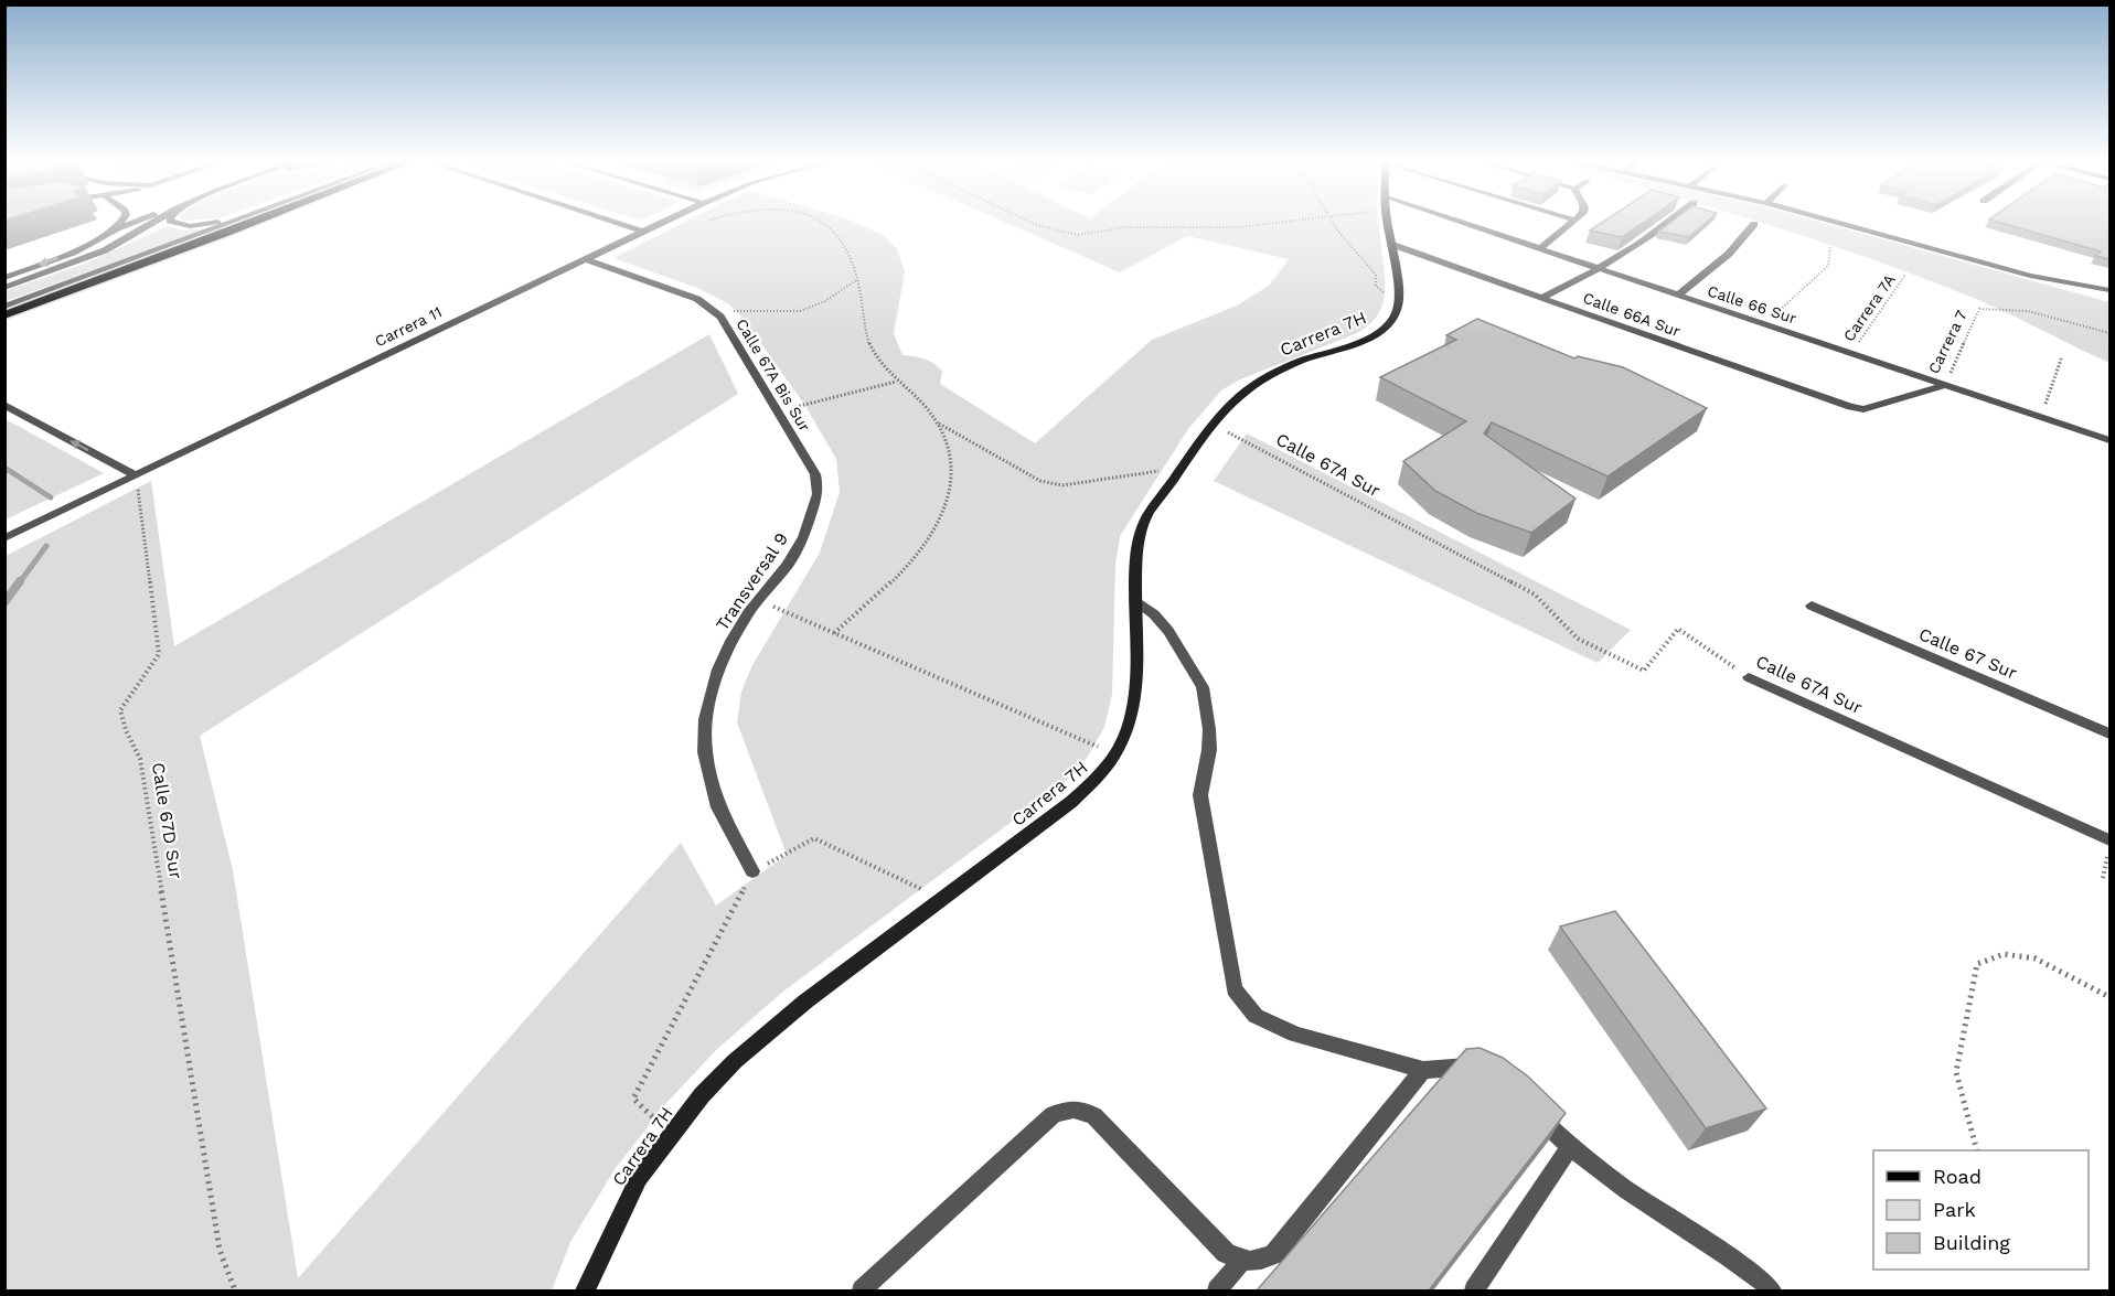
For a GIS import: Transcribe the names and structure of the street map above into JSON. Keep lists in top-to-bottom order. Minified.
{"streets":{"street":["Calle 66 Sur","Calle 66A Sur","Carrera 11","Carrera 7H","Carrera 7","Calle 67A Bis Sur","Calle 67A Sur","Transversal 9","Calle 67 Sur"],"path":["Carrera 7A","Calle 67D Sur"]},"crossings":[["Calle 66 Sur","Carrera 7A"],["Calle 66 Sur","Carrera 7"],["Calle 66A Sur","Carrera 7"],["Carrera 11","Calle 67A Bis Sur"],["Carrera 11","Calle 67D Sur"],["Carrera 7H","Calle 67A Sur"],["Calle 67A Bis Sur","Transversal 9"]],"legend":["Road","Park","Building"]}
